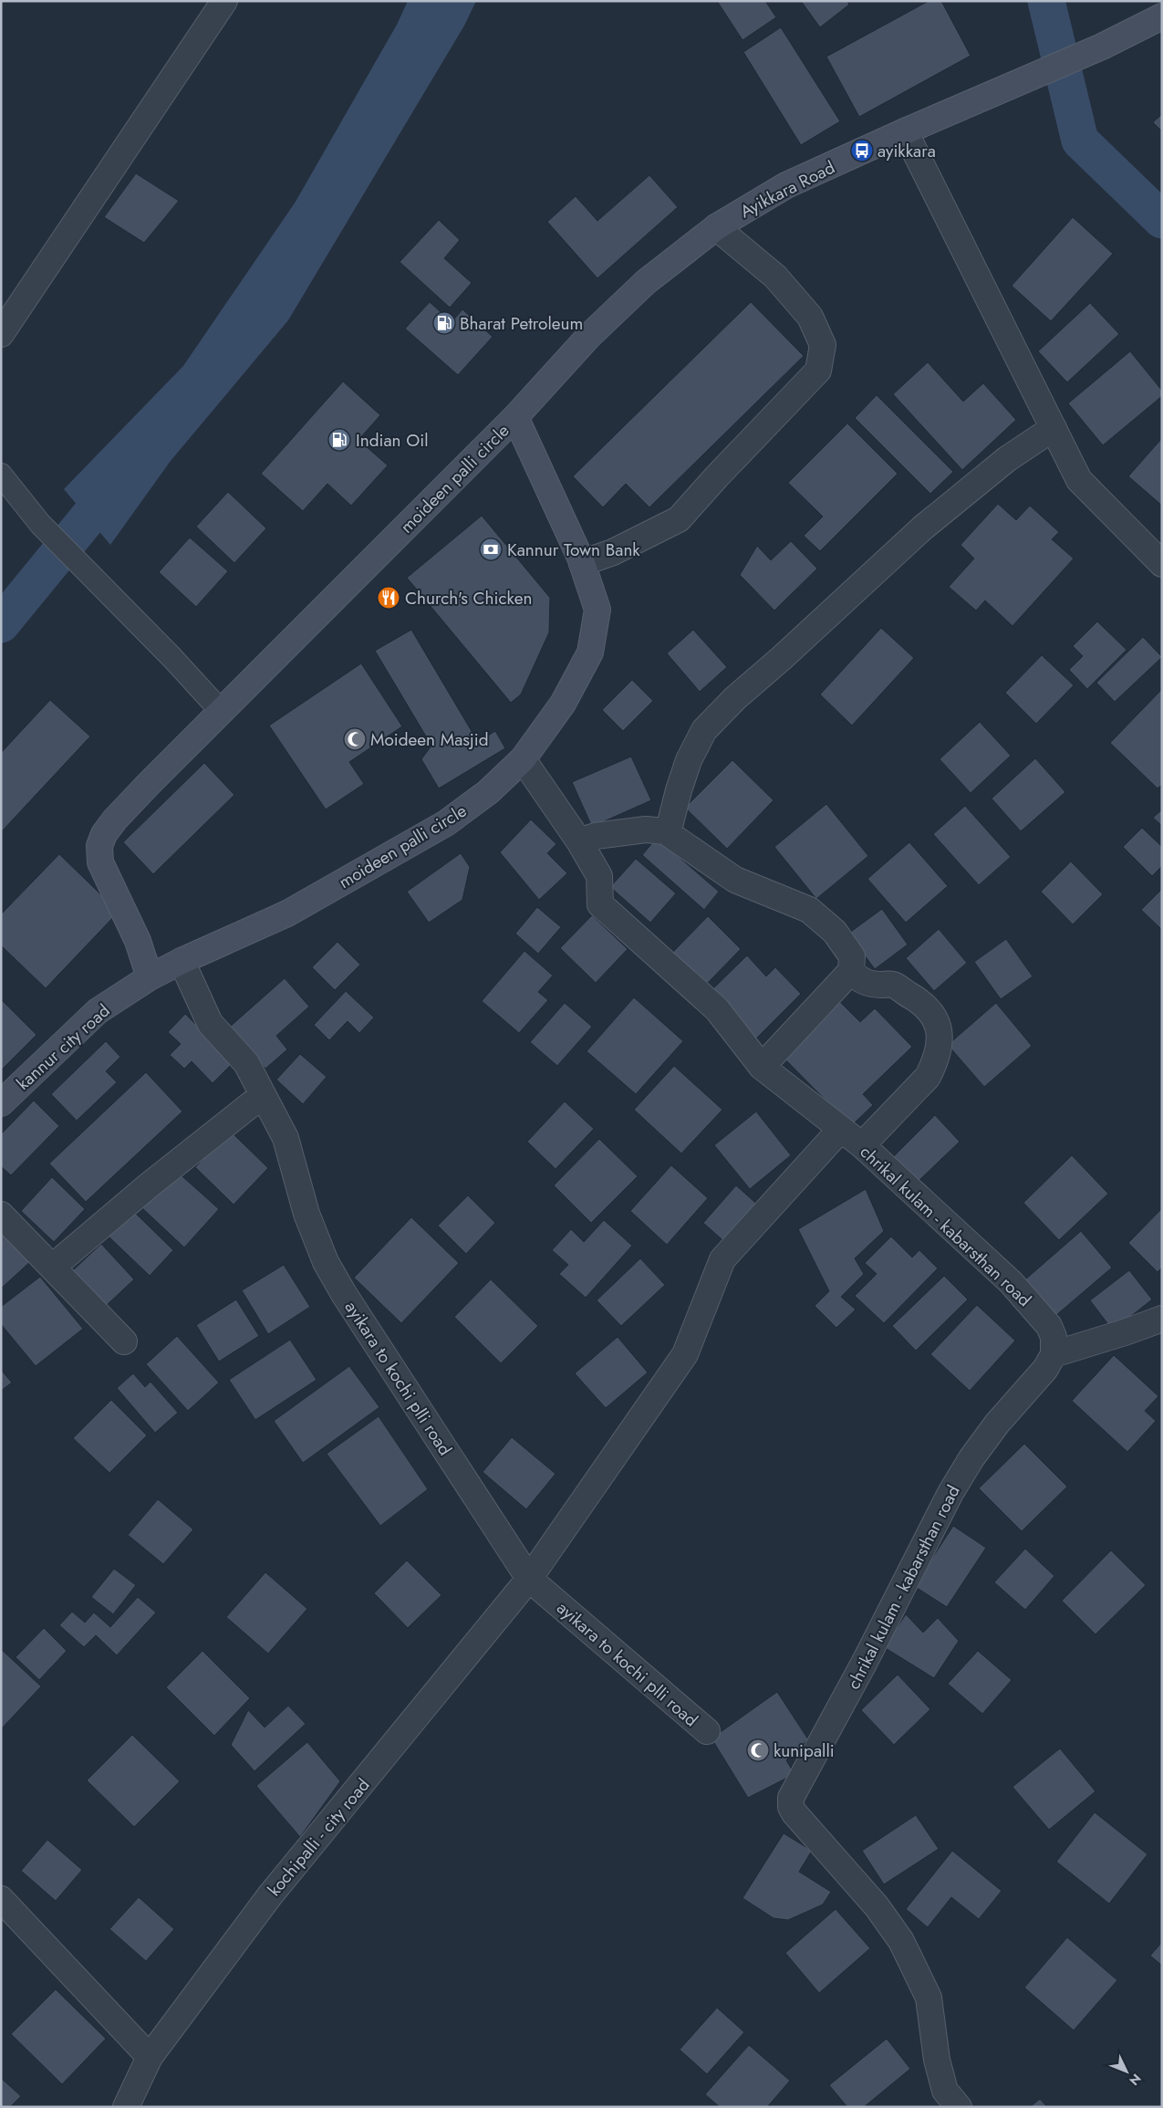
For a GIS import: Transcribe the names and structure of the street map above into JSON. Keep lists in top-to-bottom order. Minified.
{"streets":{"main road":["Ayikkara Road","moideen palli circle","kannur city road"],"street":["chrikal kulam - kabarsthan road","ayikara to kochi plli road","kochipalli - city road"]},"crossings":[["Ayikkara Road","moideen palli circle"],["moideen palli circle","kannur city road"],["moideen palli circle","chrikal kulam - kabarsthan road"],["moideen palli circle","ayikara to kochi plli road"],["chrikal kulam - kabarsthan road","kochipalli - city road"],["ayikara to kochi plli road","kochipalli - city road"]],"places":{"bus stop":["ayikkara"],"fuel station":["Bharat Petroleum","Indian Oil"],"bank":["Kannur Town Bank"],"restaurant":["Church's Chicken"],"mosque":["Moideen Masjid","kunipalli"]},"north":"bottom right"}
